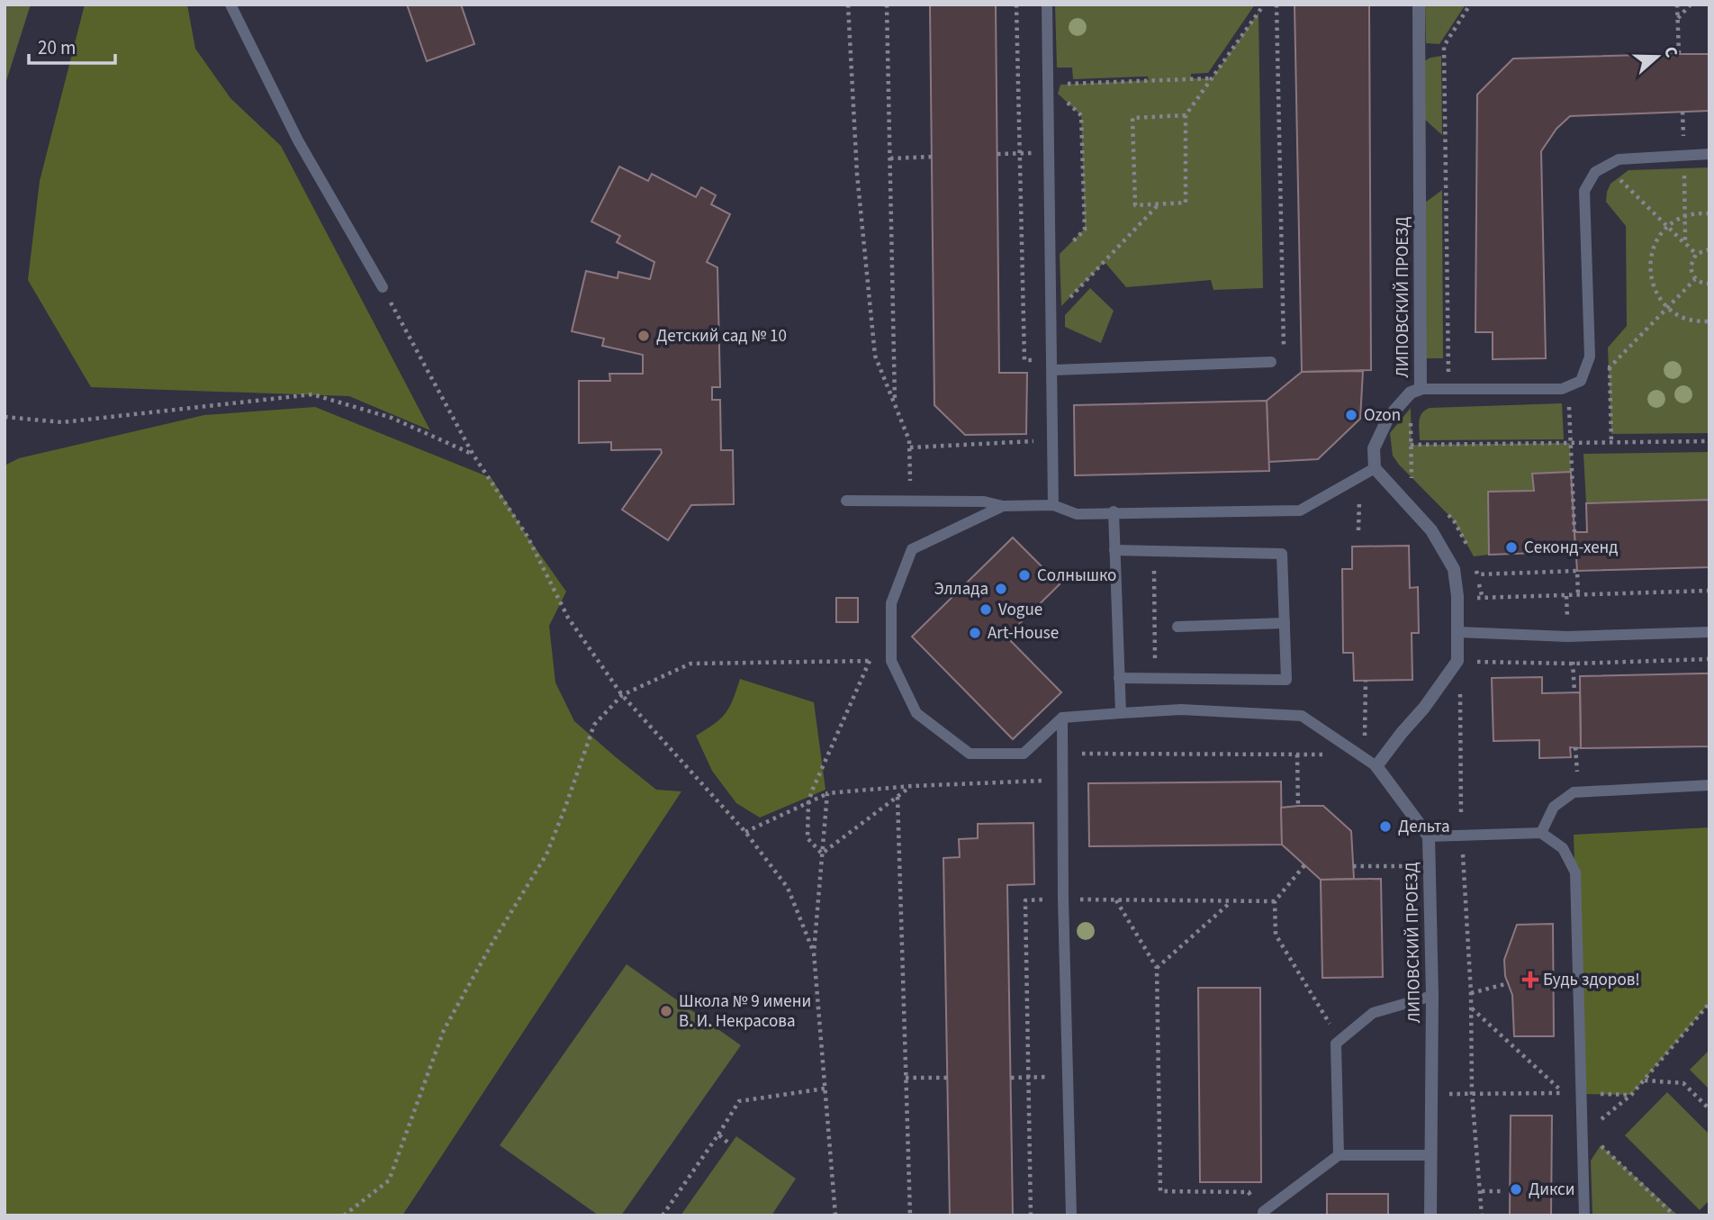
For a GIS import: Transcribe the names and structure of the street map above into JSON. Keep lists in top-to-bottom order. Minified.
{"streets":{"street":["ЛИПОВСКИЙ ПРОЕЗД"]},"places":{"other":["Детский сад № 10","Ozon","Секонд-хенд","Солнышко","Эллада","Vogue","Art-House","Дельта","Школа № 9 имени В. И. Некрасова","Дикси"],"health":["Будь здоров!"]},"scale_bar":"20 m","north":"right"}
